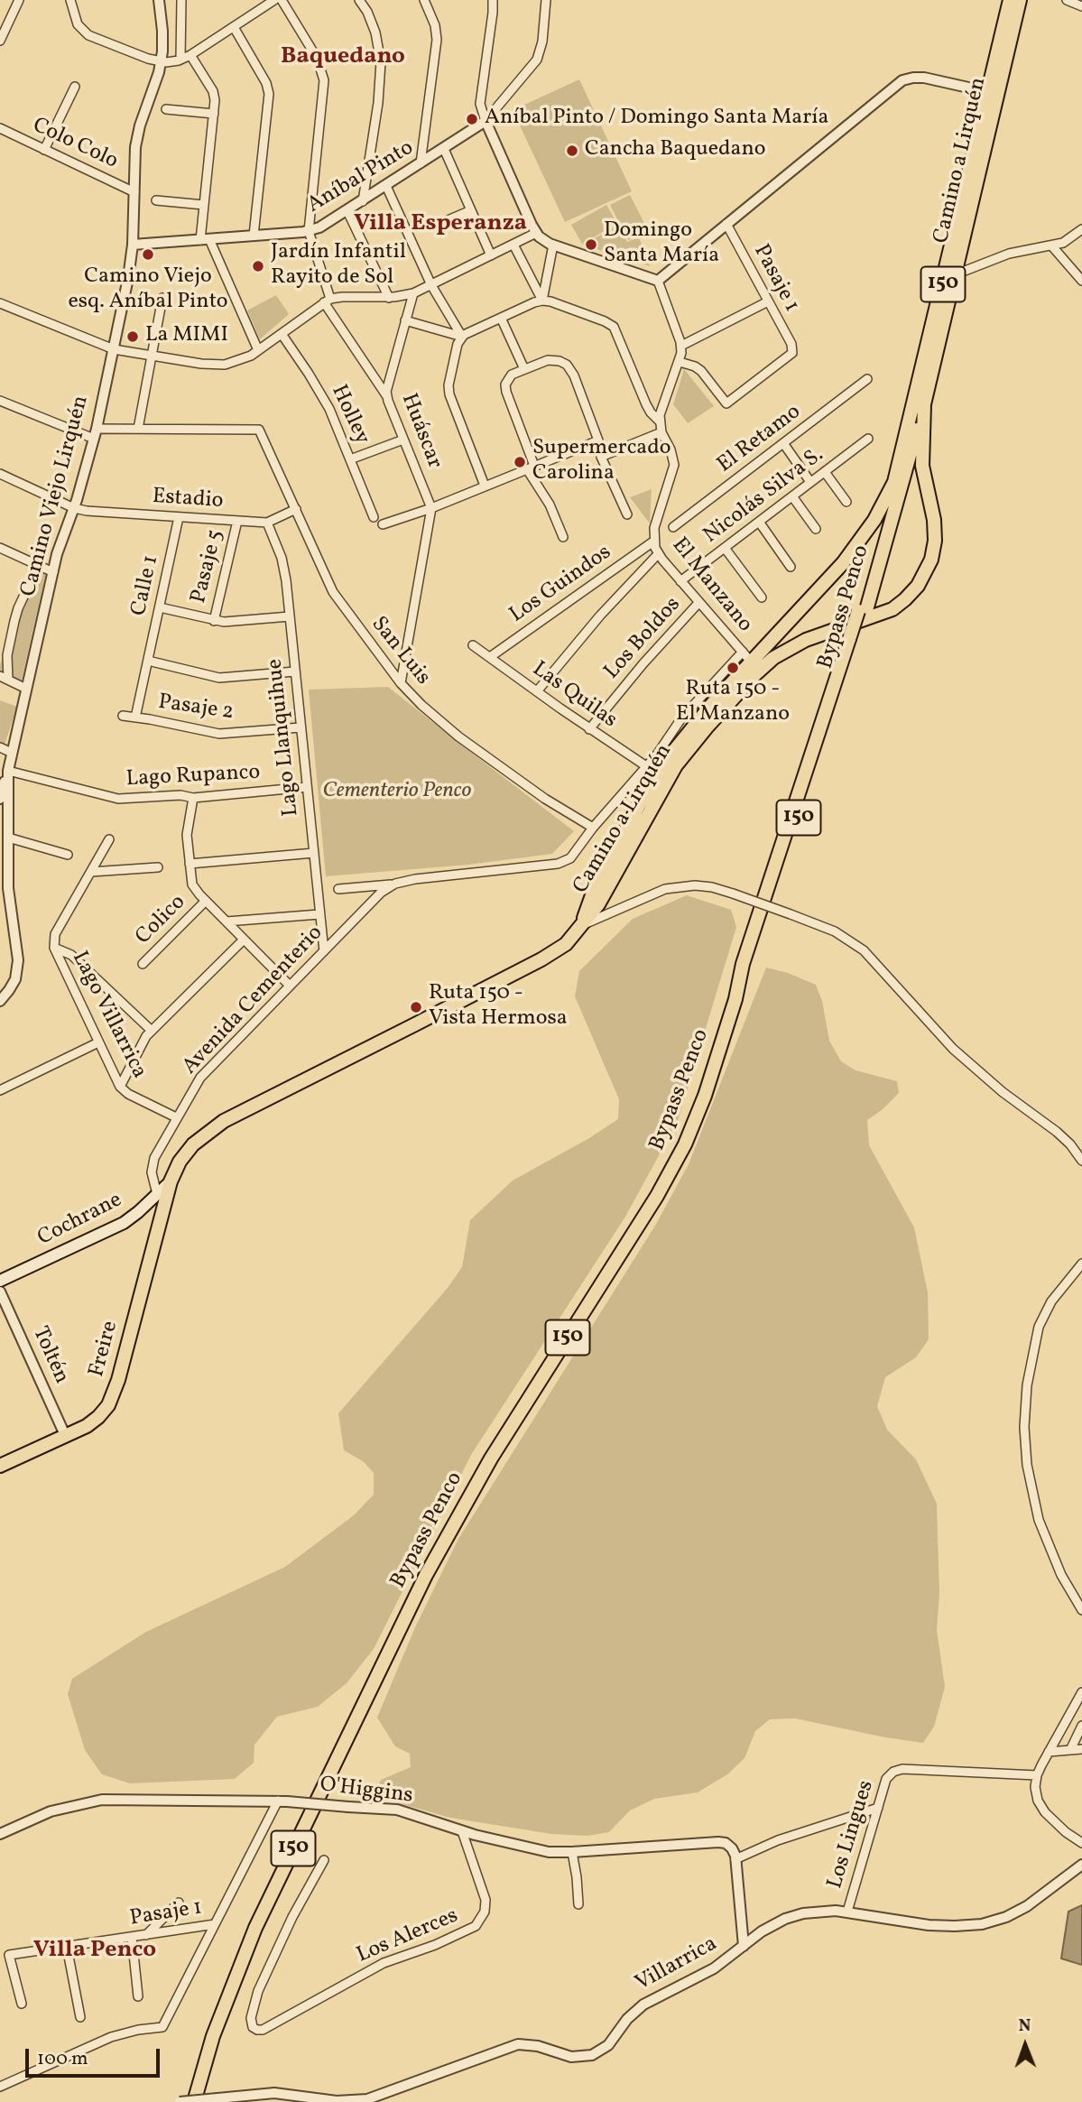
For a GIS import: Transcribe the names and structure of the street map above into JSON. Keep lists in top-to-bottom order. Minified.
{"streets":{"main road":["Camino a Lirquén","150","Bypass Penco","Cochrane","Freire"],"street":["Colo Colo","Aníbal Pinto","Pasaje 1","Holley","Huáscar","El Retamo","Camino Viejo Lirquén","Nicolás Silva S.","Estadio","Pasaje 5","Los Guindos","Calle 1","El Manzano","Los Boldos","San Luis","Las Quilas","Pasaje 2","Lago Llanquihue","Lago Rupanco","Colico","Avenida Cementerio","Lago Villarrica","Toltén","O'Higgins","Los Lingues","Los Alerces","Villarrica"]},"crossings":[["Colo Colo","Camino Viejo Lirquén"],["Camino a Lirquén","El Manzano"],["Camino a Lirquén","Bypass Penco"],["Camino a Lirquén","Las Quilas"],["Camino a Lirquén","Avenida Cementerio"],["Camino a Lirquén","Cochrane"],["Camino a Lirquén","Freire"],["Aníbal Pinto","Camino Viejo Lirquén"],["Camino Viejo Lirquén","Estadio"],["Camino Viejo Lirquén","Lago Rupanco"],["Nicolás Silva S.","El Manzano"],["Estadio","Pasaje 5"],["Estadio","Calle 1"],["Estadio","San Luis"],["Estadio","Lago Llanquihue"],["Los Guindos","El Manzano"],["Los Guindos","Las Quilas"],["El Manzano","Los Boldos"],["Los Boldos","Las Quilas"],["San Luis","Avenida Cementerio"],["Las Quilas","Avenida Cementerio"],["Pasaje 2","Lago Llanquihue"],["Lago Llanquihue","Lago Rupanco"],["Lago Llanquihue","Avenida Cementerio"],["Avenida Cementerio","Lago Villarrica"],["Avenida Cementerio","Cochrane"],["Cochrane","Freire"],["Freire","Toltén"],["O'Higgins","Los Alerces"],["Los Lingues","Villarrica"]],"districts":["Baquedano","Villa Esperanza","Villa Penco"],"parks":["Cementerio Penco"],"places":["Aníbal Pinto / Domingo Santa María","Cancha Baquedano","Domingo Santa María","Camino Viejo esq. Aníbal Pinto","Jardín Infantil Rayito de Sol","La MIMI","Supermercado Carolina","Ruta 150 - El Manzano","Ruta 150 - Vista Hermosa"],"scale_bar":"100 m","north":"top"}
